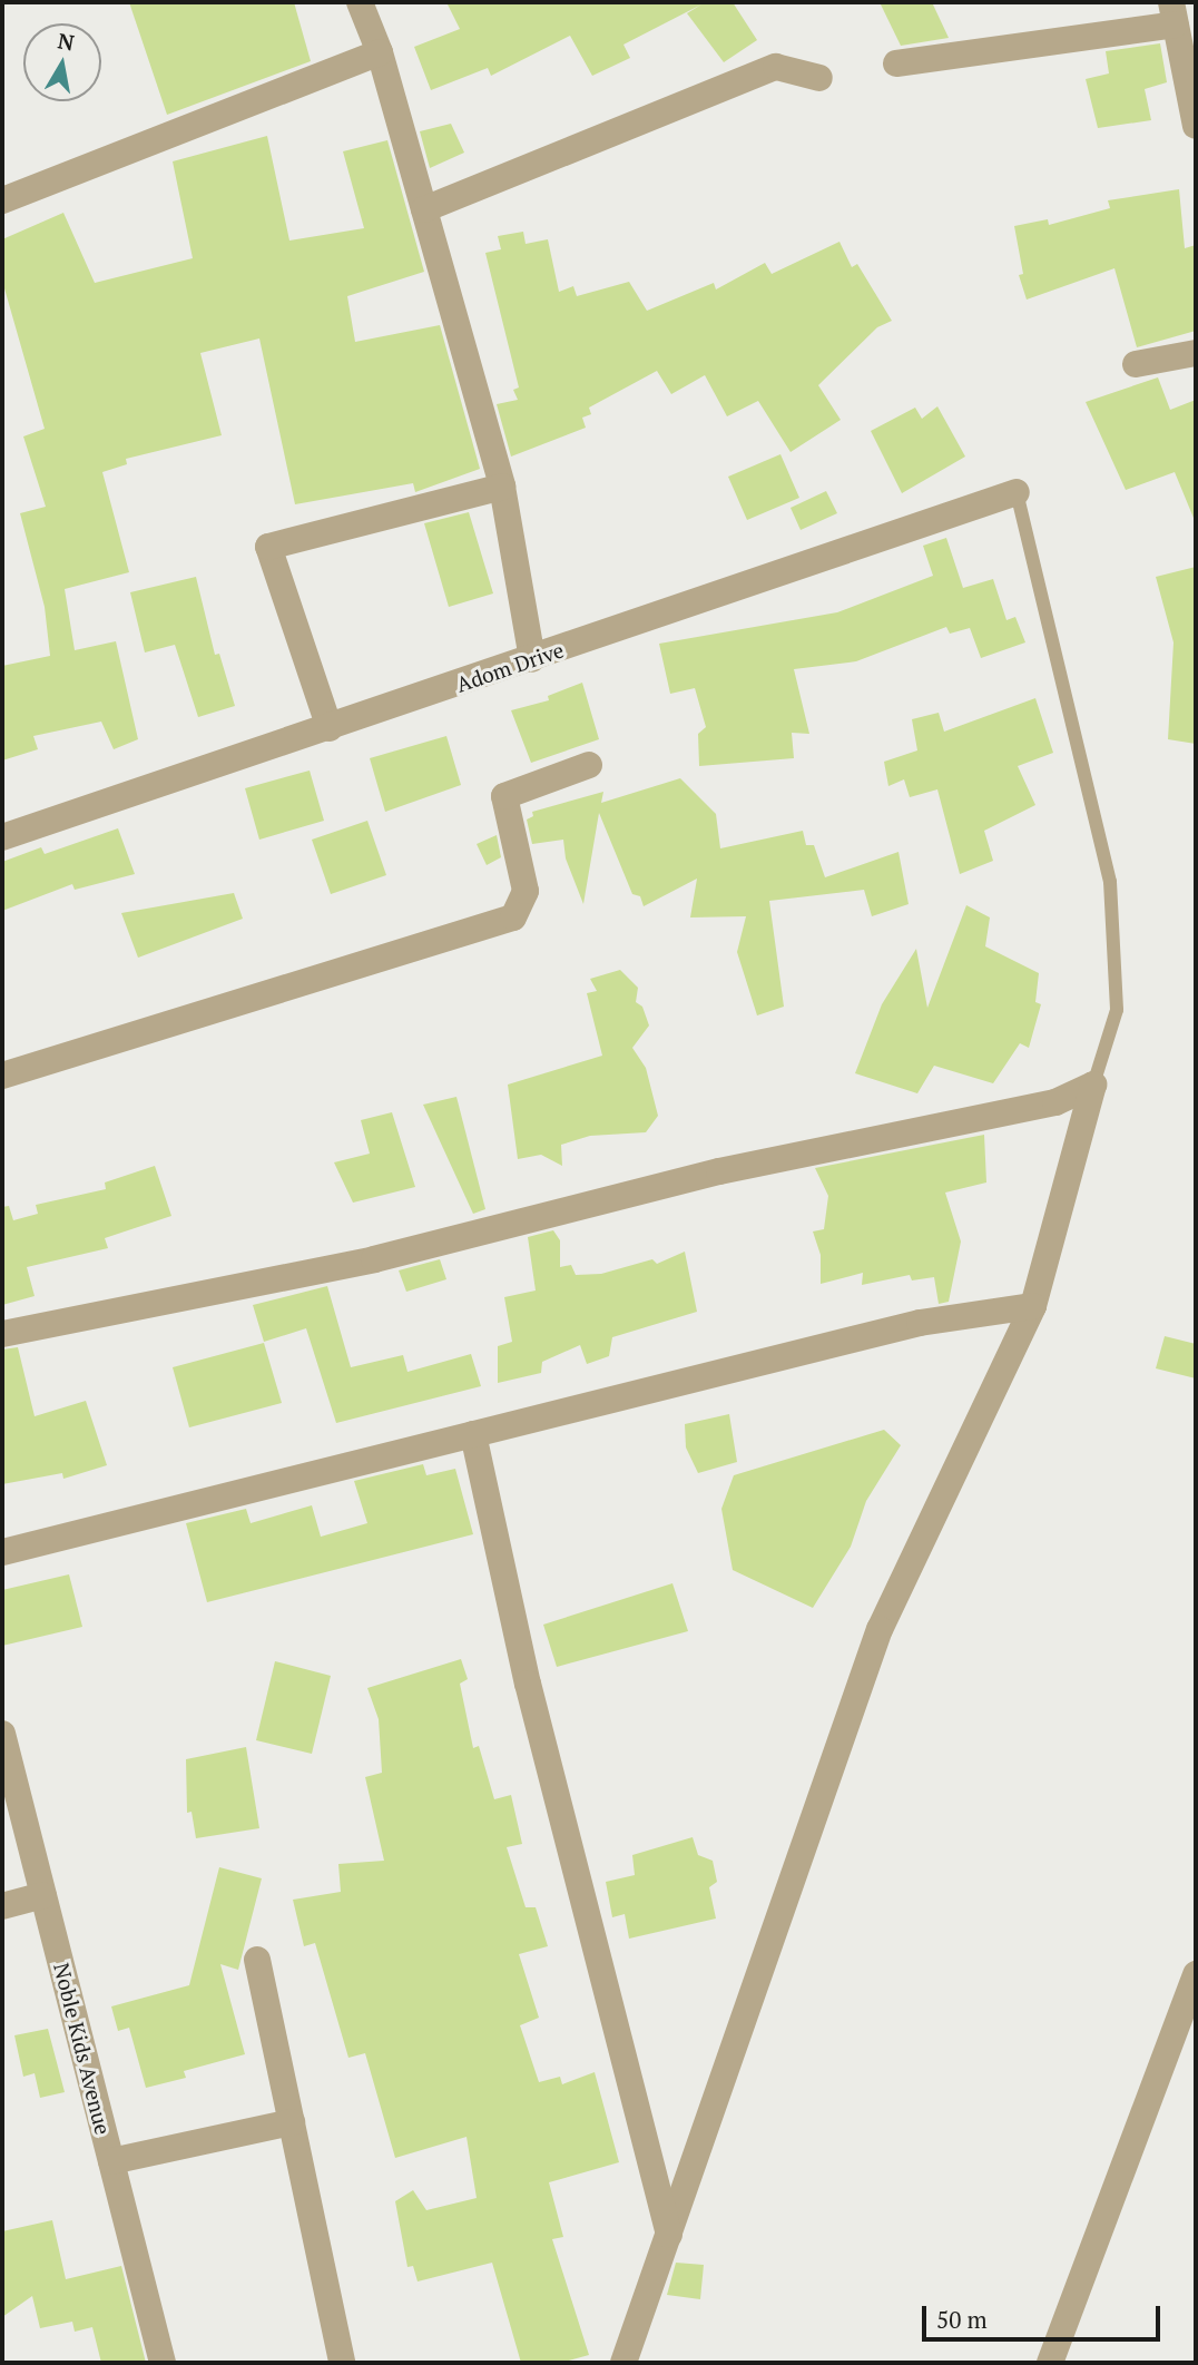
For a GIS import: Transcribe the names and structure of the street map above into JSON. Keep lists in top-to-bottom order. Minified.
{"streets":{"street":["Adom Drive","Noble Kids Avenue"]},"scale_bar":"50 m","north":"top"}
